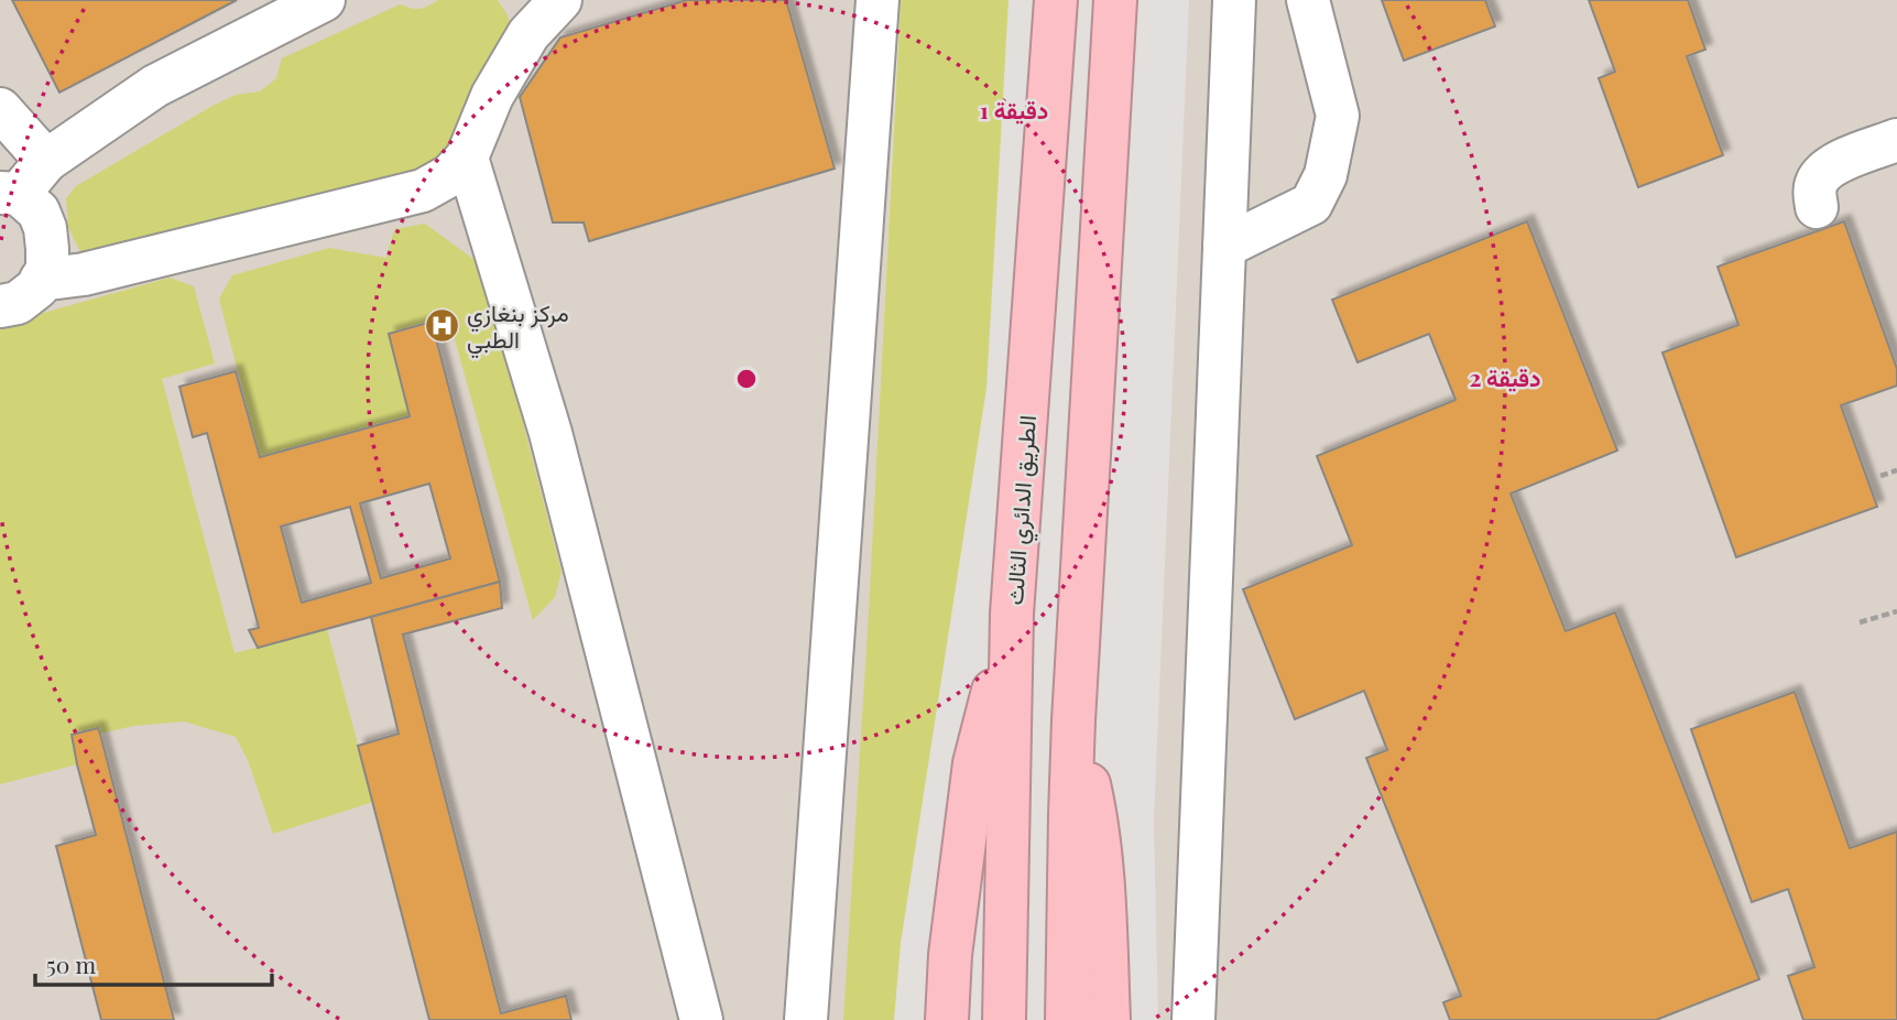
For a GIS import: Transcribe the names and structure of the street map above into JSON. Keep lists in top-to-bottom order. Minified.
{"streets":{"highway":["الطريق الدائري الثالث"]},"places":{"hospital":["مركز بنغازي الطبي"]},"scale_bar":"50 m","rings":["1 دقيقة","2 دقيقة"]}
